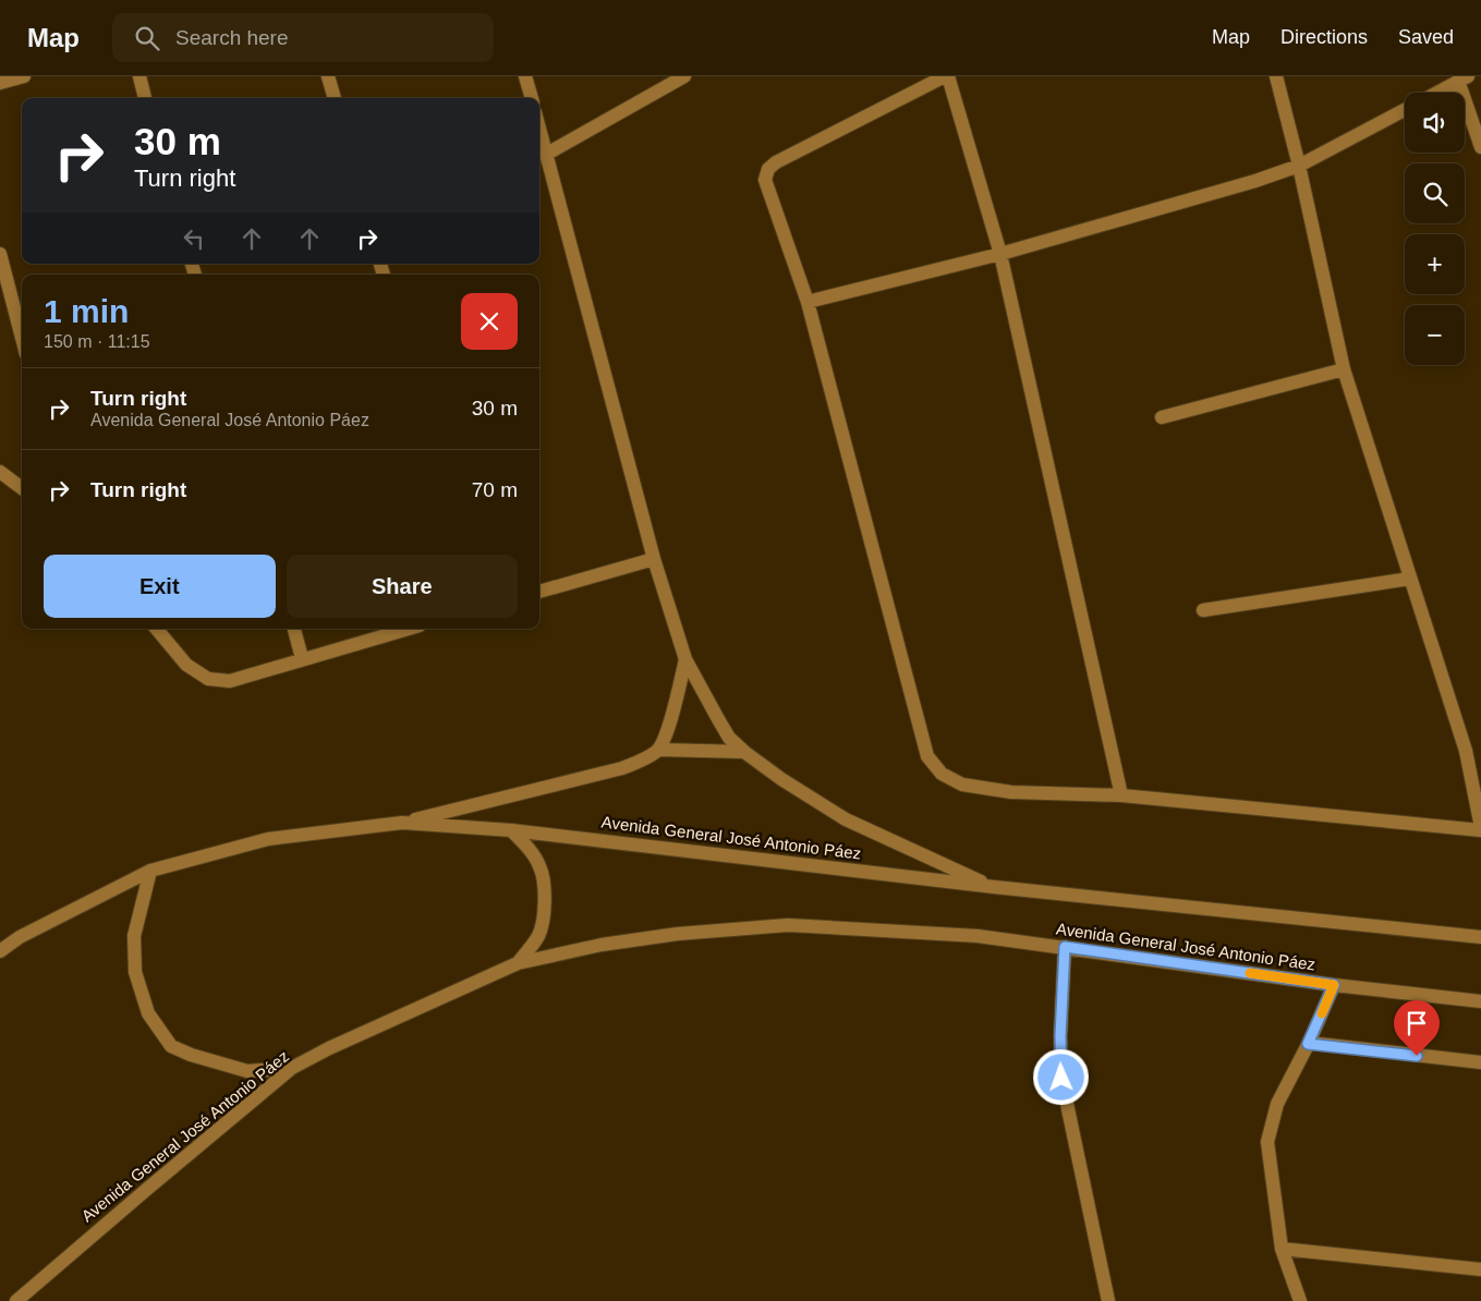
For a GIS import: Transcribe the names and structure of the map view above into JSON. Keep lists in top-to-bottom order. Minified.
{"streets":{"street":["Avenida General José Antonio Páez"]},"page":{"header":"Map","search":"Search here","nav":["Map","Directions","Saved"],"map_buttons":["+","−"],"turn":["30 m","Turn right"],"heading":["1 min","150 m · 11:15"],"list":[{"name":"Turn right","note":"Avenida General José Antonio Páez","value":"30 m"},{"name":"Turn right","value":"70 m"}],"buttons":["Exit","Share"]}}
